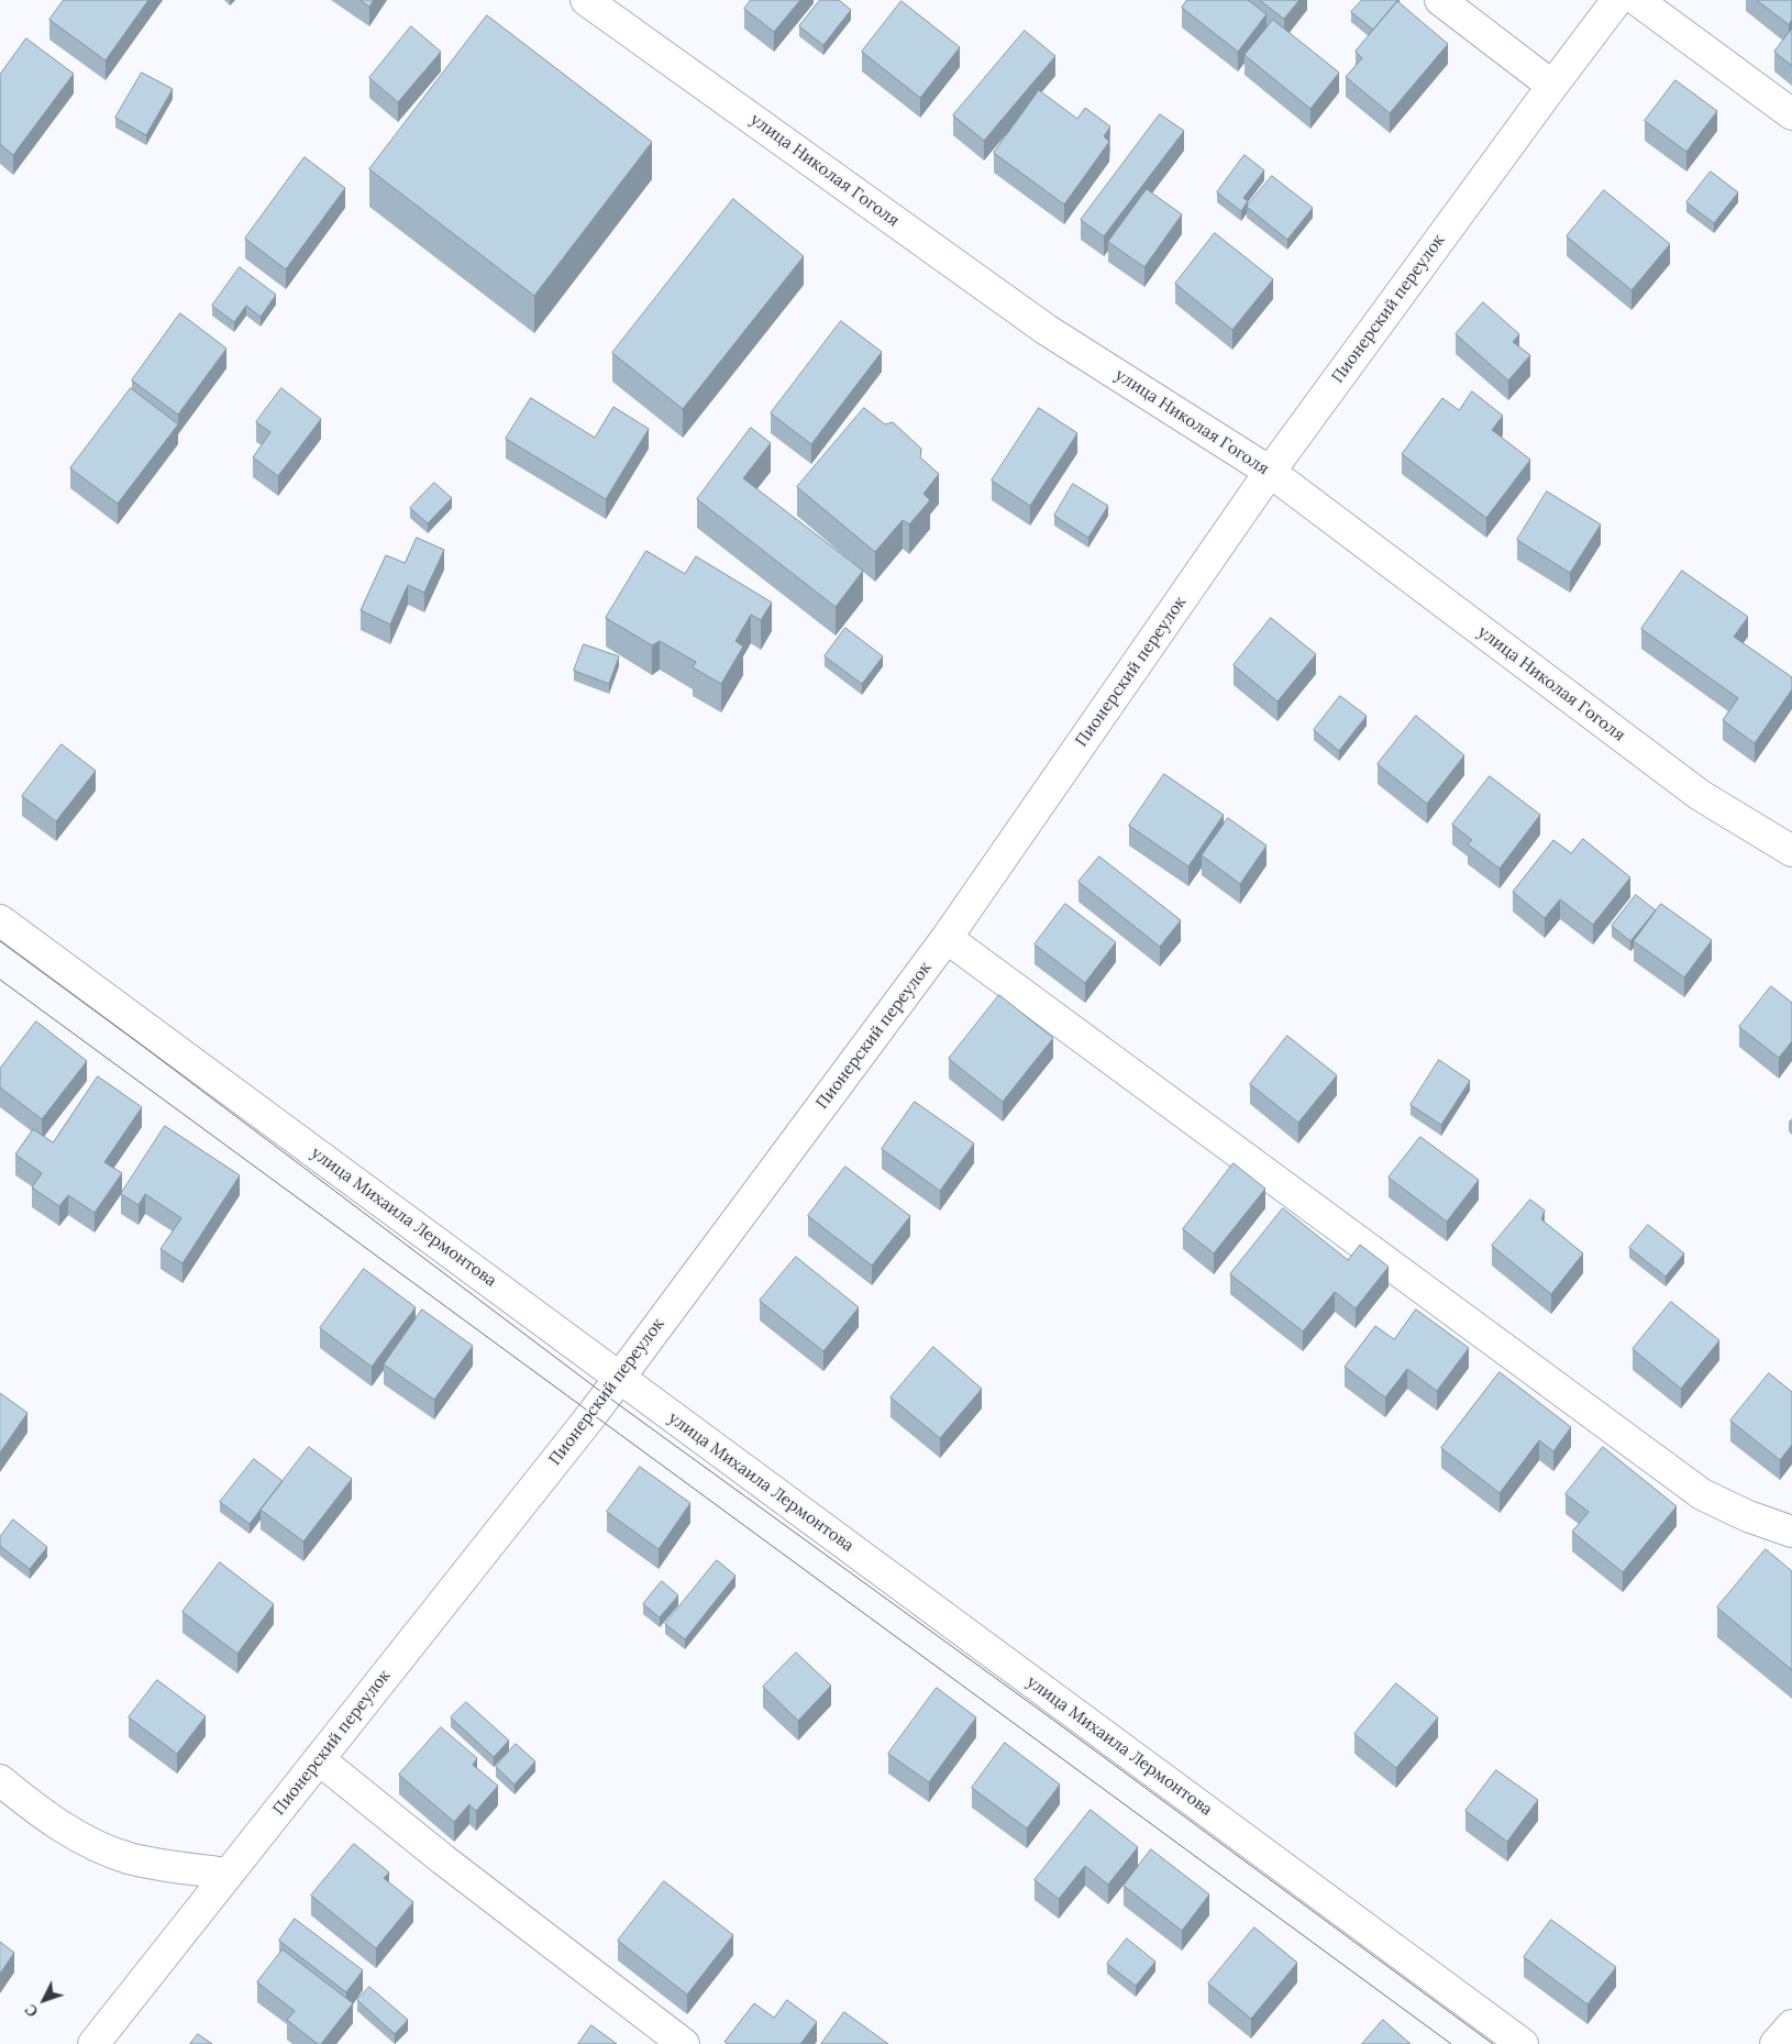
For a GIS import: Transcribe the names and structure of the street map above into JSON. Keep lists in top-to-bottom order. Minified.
{"streets":{"street":["улица Николая Гоголя","Пионерский переулок","улица Михаила Лермонтова"]},"crossings":[["улица Николая Гоголя","Пионерский переулок"],["Пионерский переулок","улица Михаила Лермонтова"]],"north":"bottom left"}
